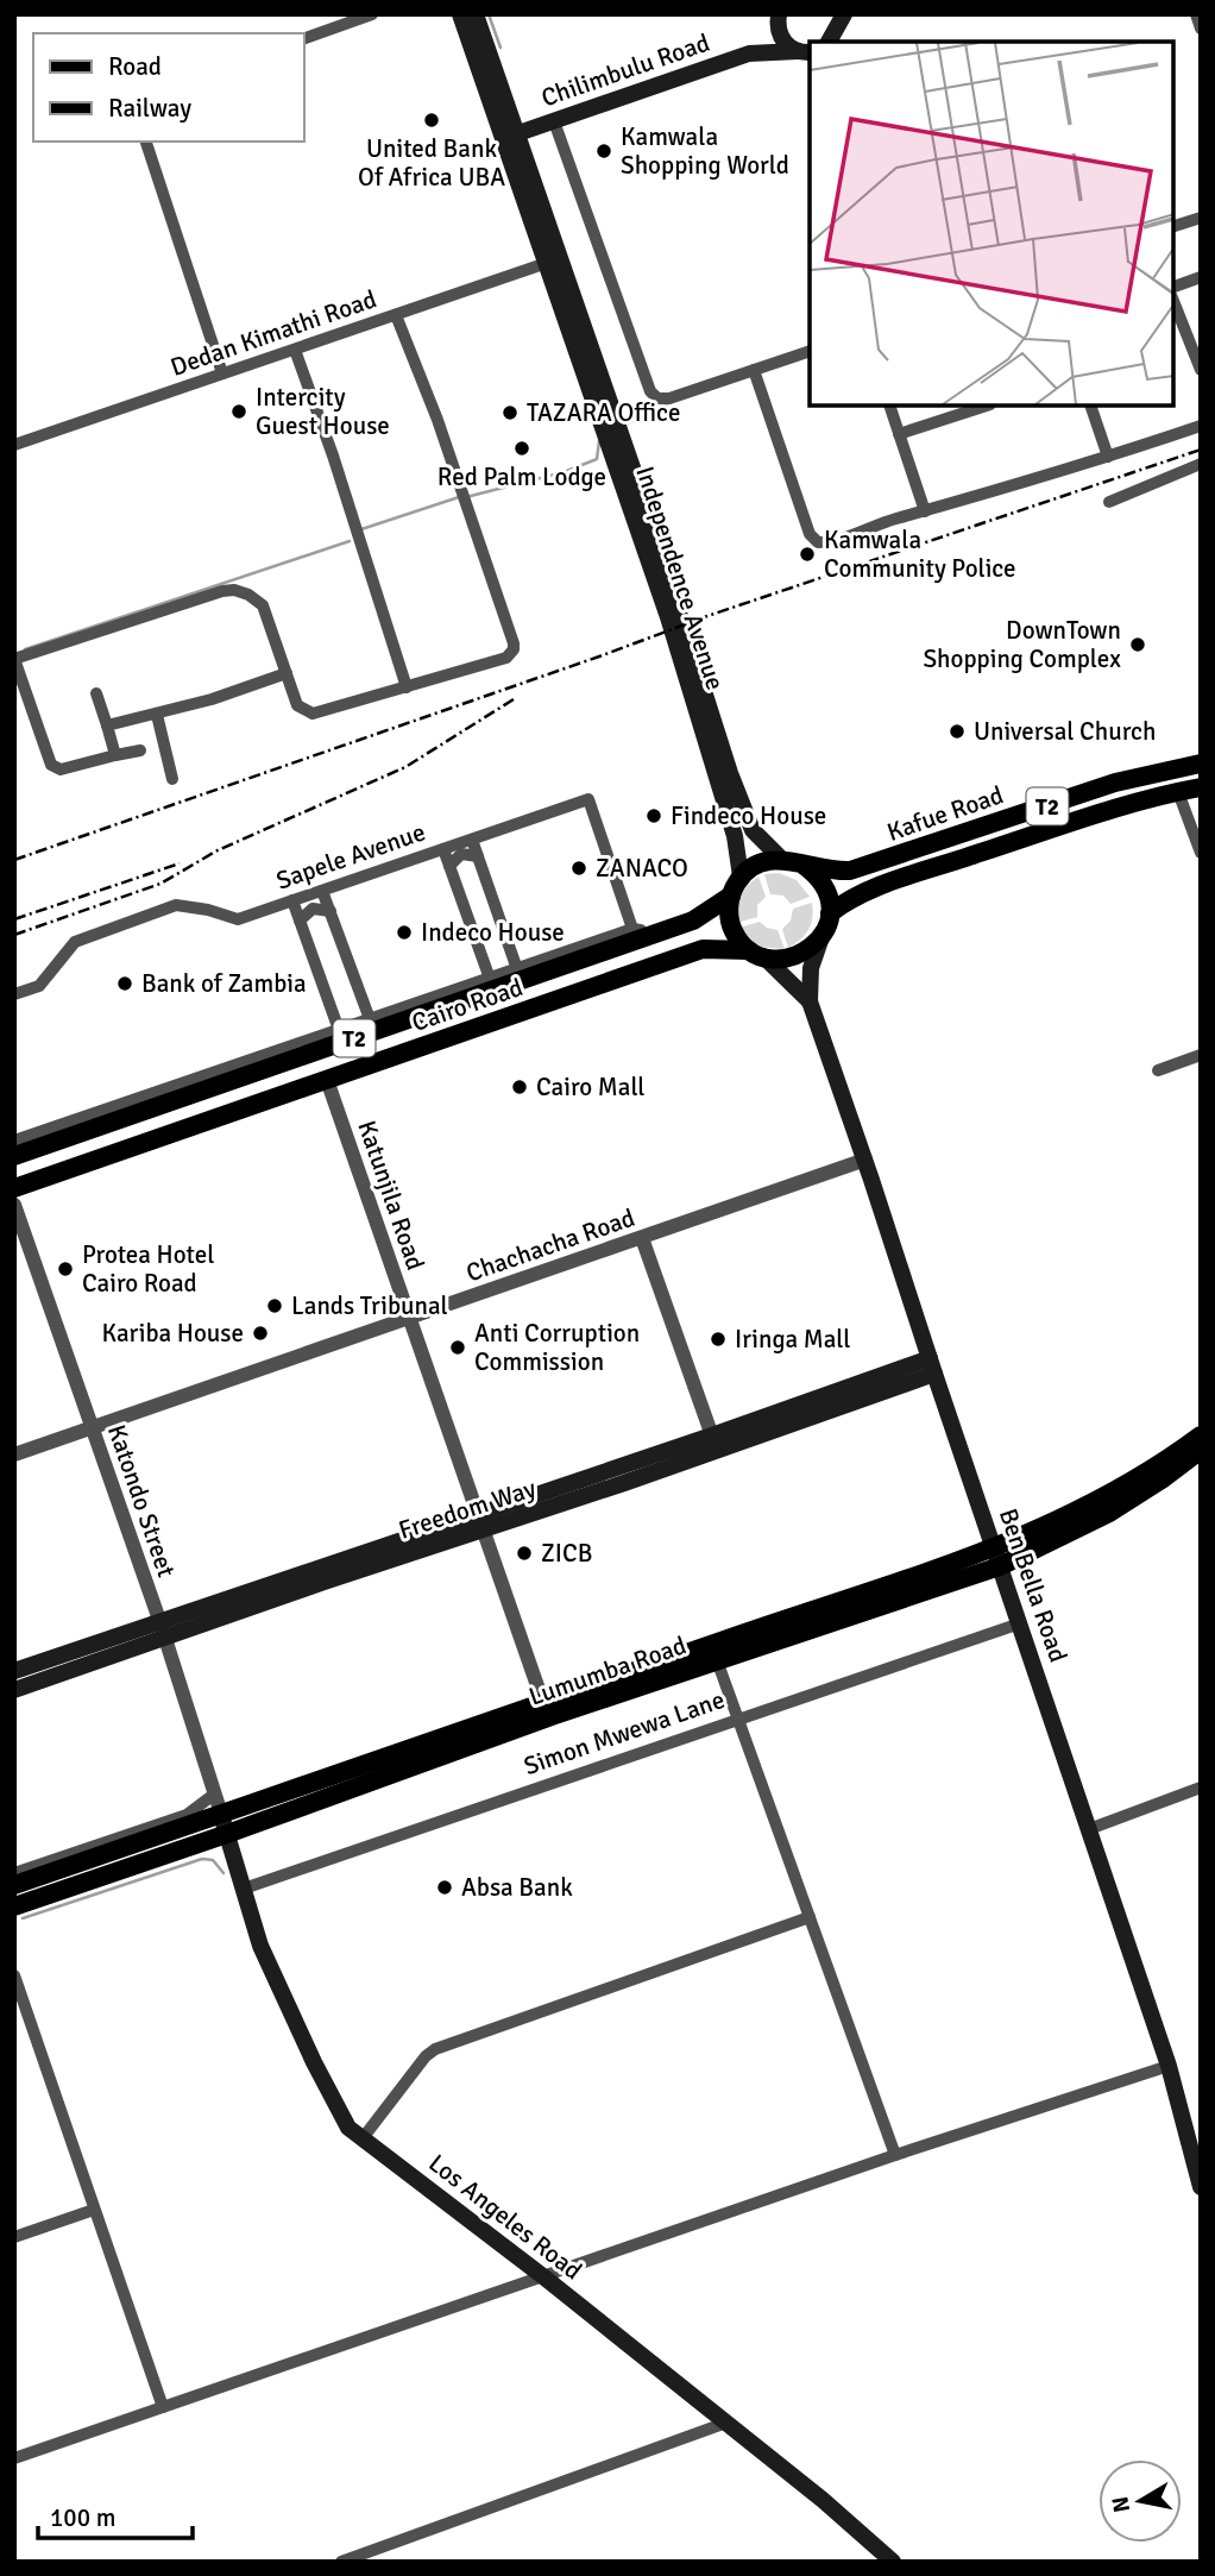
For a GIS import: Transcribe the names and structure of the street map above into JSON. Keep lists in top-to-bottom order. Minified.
{"streets":{"main road":["Chilimbulu Road","Independence Avenue","T2","Kafue Road","Cairo Road","Freedom Way","Ben Bella Road","Lumumba Road","Los Angeles Road"],"street":["Dedan Kimathi Road","Sapele Avenue","Katunjila Road","Chachacha Road","Katondo Street","Simon Mwewa Lane"]},"crossings":[["Chilimbulu Road","Independence Avenue"],["Dedan Kimathi Road","Independence Avenue"],["Independence Avenue","Kafue Road"],["Independence Avenue","Cairo Road"],["Independence Avenue","Ben Bella Road"],["Kafue Road","Cairo Road"],["Kafue Road","Ben Bella Road"],["Cairo Road","Katunjila Road"],["Cairo Road","Ben Bella Road"],["Katunjila Road","Chachacha Road"],["Katunjila Road","Freedom Way"],["Katunjila Road","Lumumba Road"],["Chachacha Road","Katondo Street"],["Chachacha Road","Ben Bella Road"],["Katondo Street","Freedom Way"],["Katondo Street","Lumumba Road"],["Katondo Street","Los Angeles Road"],["Freedom Way","Ben Bella Road"],["Ben Bella Road","Lumumba Road"],["Ben Bella Road","Simon Mwewa Lane"],["Lumumba Road","Los Angeles Road"],["Simon Mwewa Lane","Los Angeles Road"]],"places":["United Bank Of Africa UBA","Kamwala Shopping World","Intercity Guest House","TAZARA Office","Red Palm Lodge","Kamwala Community Police","DownTown Shopping Complex","Universal Church","Findeco House","ZANACO","Indeco House","Bank of Zambia","Cairo Mall","Protea Hotel Cairo Road","Lands Tribunal","Kariba House","Iringa Mall","Anti Corruption Commission","ZICB","Absa Bank"],"legend":["Road","Railway"],"scale_bar":"100 m","north":"left"}
